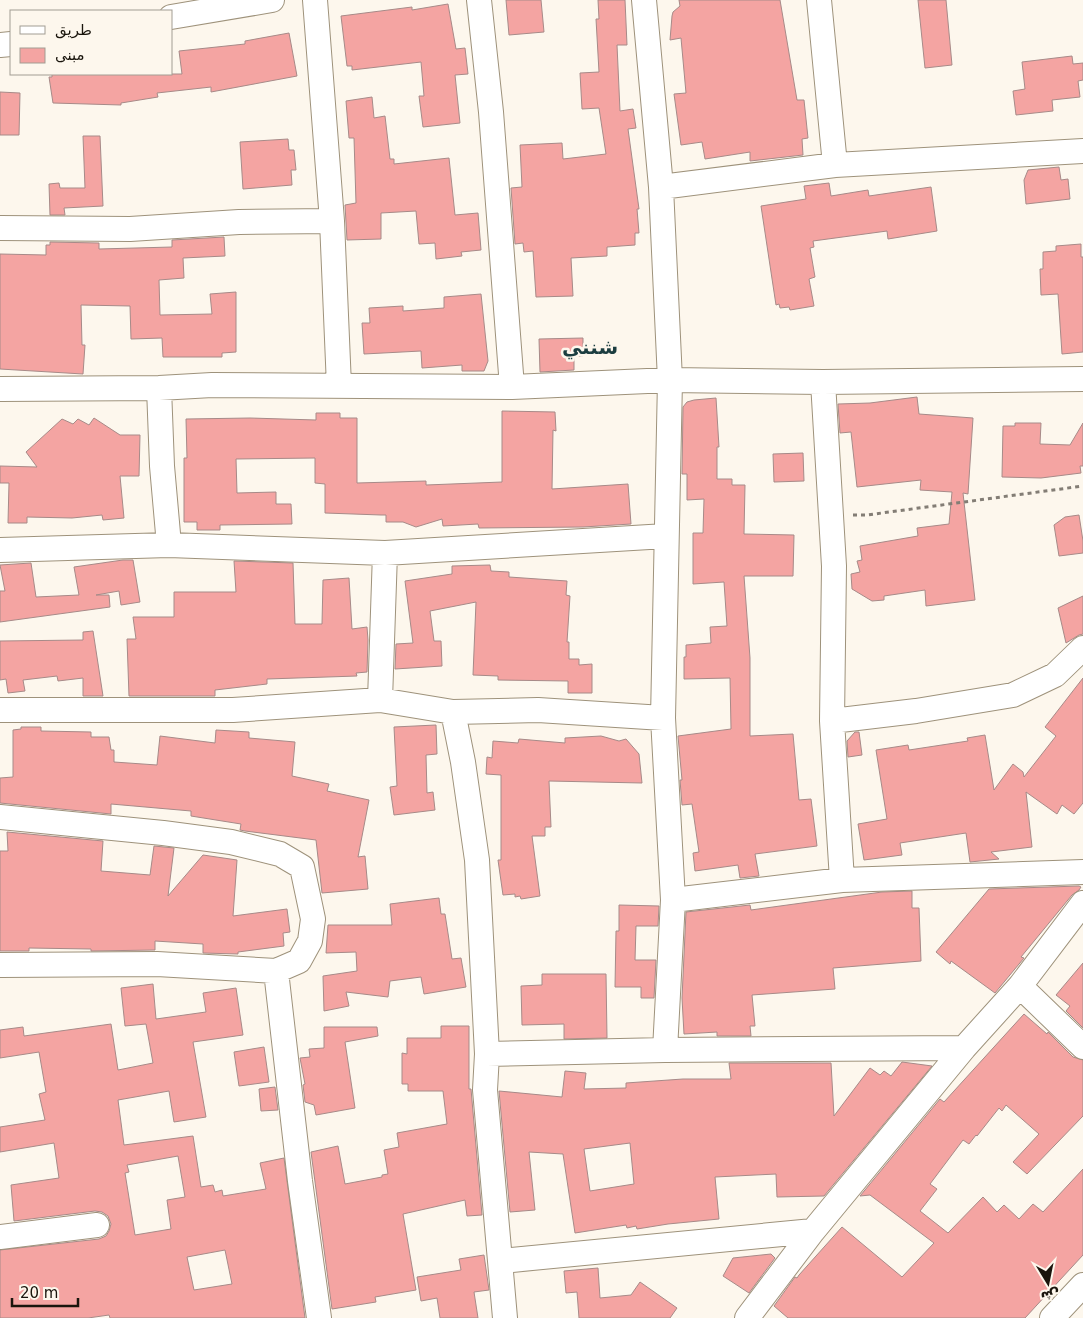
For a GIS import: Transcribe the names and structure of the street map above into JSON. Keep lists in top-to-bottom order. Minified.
{"districts":["شنني"],"legend":["طريق","مبنى"],"scale_bar":"20 m","north":"bottom"}
